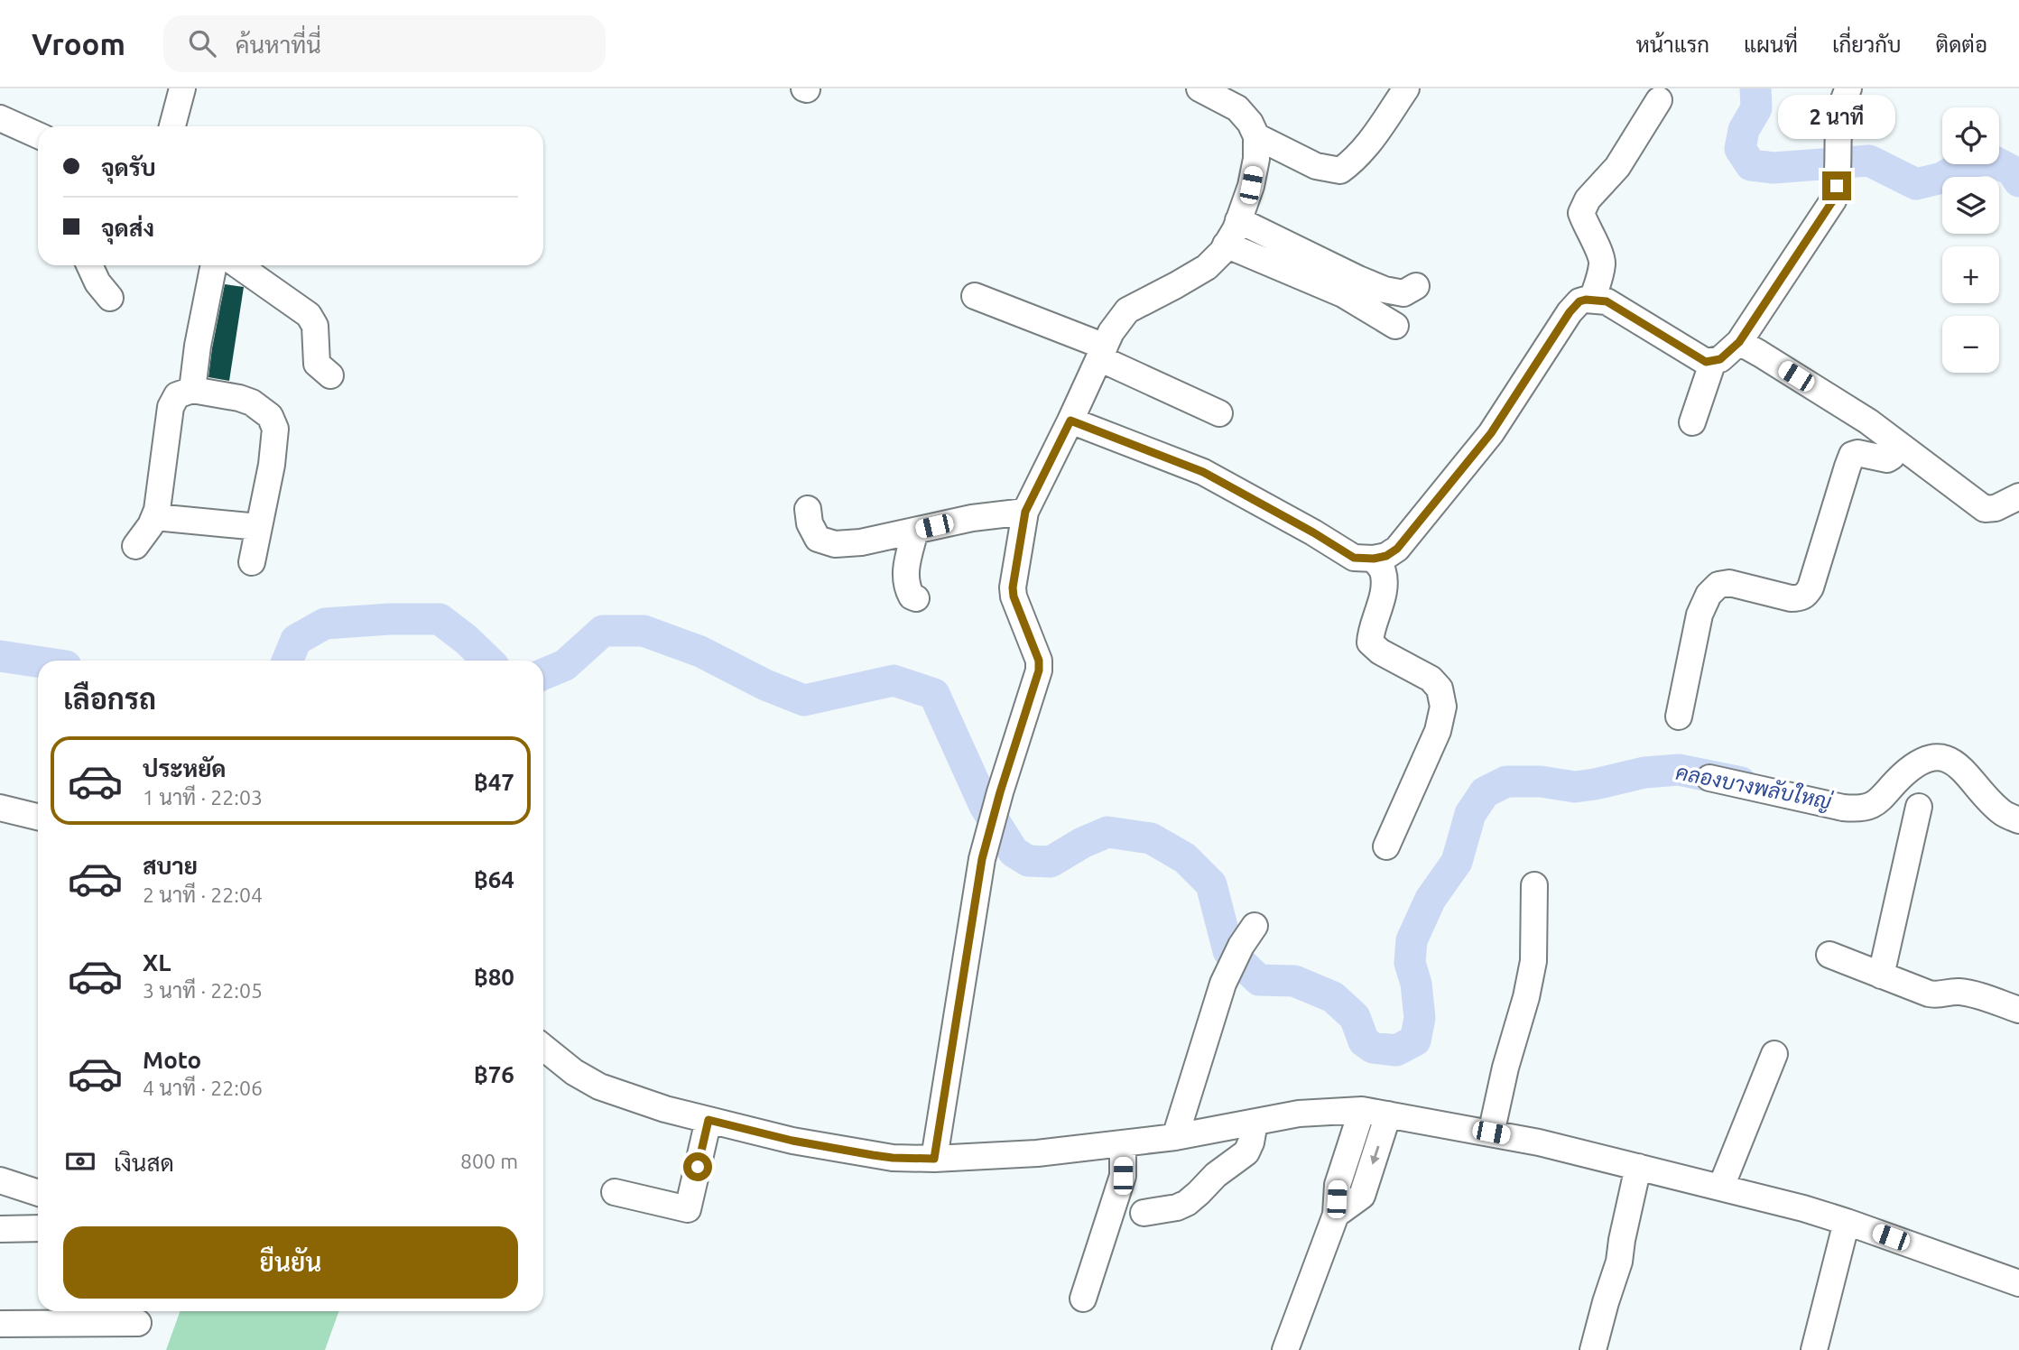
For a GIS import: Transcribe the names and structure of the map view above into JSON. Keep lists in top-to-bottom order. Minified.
{"water":["คลองบางพลับใหญ่"],"page":{"header":"Vroom","search":"ค้นหาที่นี่","nav":["หน้าแรก","แผนที่","เกี่ยวกับ","ติดต่อ"],"bubble":"2 นาที","map_buttons":["+","−"],"banner":["จุดรับ","จุดส่ง"],"heading":"เลือกรถ","list":[{"name":"ประหยัด","note":"1 นาที · 22:03","value":"฿47"},{"name":"สบาย","note":"2 นาที · 22:04","value":"฿64"},{"name":"XL","note":"3 นาที · 22:05","value":"฿80"},{"name":"Moto","note":"4 นาที · 22:06","value":"฿76"}],"pay":["เงินสด","800 m"],"buttons":"ยืนยัน"}}
